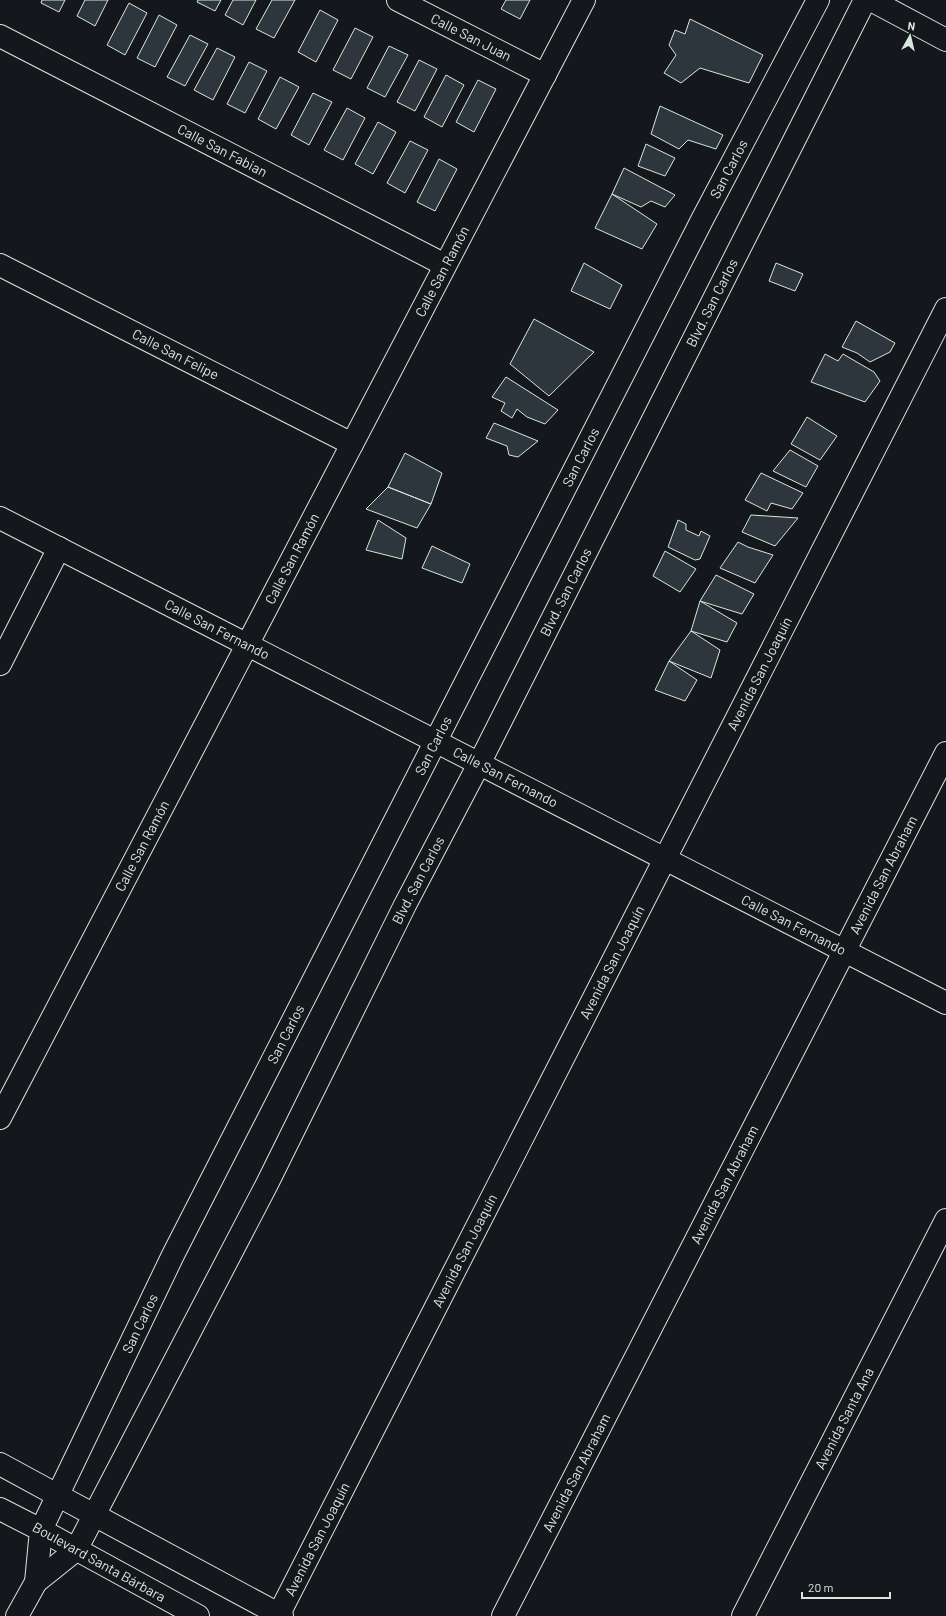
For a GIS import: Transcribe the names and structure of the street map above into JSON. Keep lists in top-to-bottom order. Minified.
{"streets":{"street":["Calle San Juan","Calle San Fabian","San Carlos","Calle San Ramón","Blvd. San Carlos","Calle San Felipe","Calle San Fernando","Avenida San Joaquín","Avenida San Abraham","Avenida Santa Ana","Boulevard Santa Bárbara"]},"crossings":[["Calle San Juan","Calle San Ramón"],["Calle San Fabian","Calle San Ramón"],["San Carlos","Calle San Fernando"],["San Carlos","Boulevard Santa Bárbara"],["Calle San Ramón","Calle San Felipe"],["Calle San Ramón","Calle San Fernando"],["Blvd. San Carlos","Calle San Fernando"],["Calle San Fernando","Avenida San Joaquín"],["Calle San Fernando","Avenida San Abraham"]],"scale_bar":"20 m","north":"top"}
